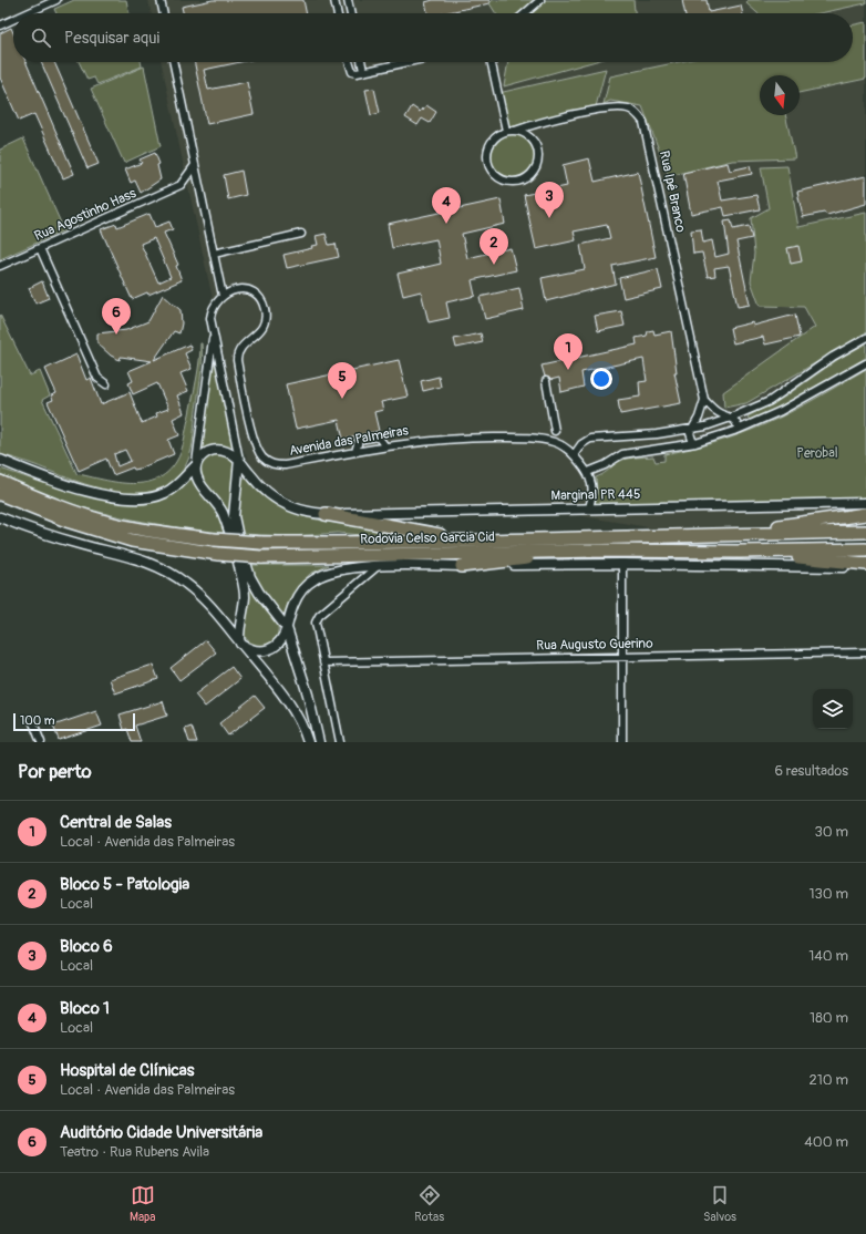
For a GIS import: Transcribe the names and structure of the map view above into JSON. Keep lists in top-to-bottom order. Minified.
{"streets":{"highway":["Rodovia Celso Garcia Cid"],"main road":["Marginal PR 445"],"street":["Rua Ipê Branco","Rua Agostinho Hass","Avenida das Palmeiras","Rua Augusto Guerino"]},"parks":["Perobal"],"scale_bar":"100 m","north":"bottom","page":{"search":"Pesquisar aqui","pins":["3","4","2","6","1","5"],"scale":"100 m","heading":["Por perto","6 resultados"],"list":[{"mark":"1","name":"Central de Salas","note":"Local · Avenida das Palmeiras","value":"30 m"},{"mark":"2","name":"Bloco 5 - Patologia","note":"Local","value":"130 m"},{"mark":"3","name":"Bloco 6","note":"Local","value":"140 m"},{"mark":"4","name":"Bloco 1","note":"Local","value":"180 m"},{"mark":"5","name":"Hospital de Clínicas","note":"Local · Avenida das Palmeiras","value":"210 m"},{"mark":"6","name":"Auditório Cidade Universitária","note":"Teatro · Rua Rubens Avila","value":"400 m"}],"nav":["Mapa","Rotas","Salvos"]}}
